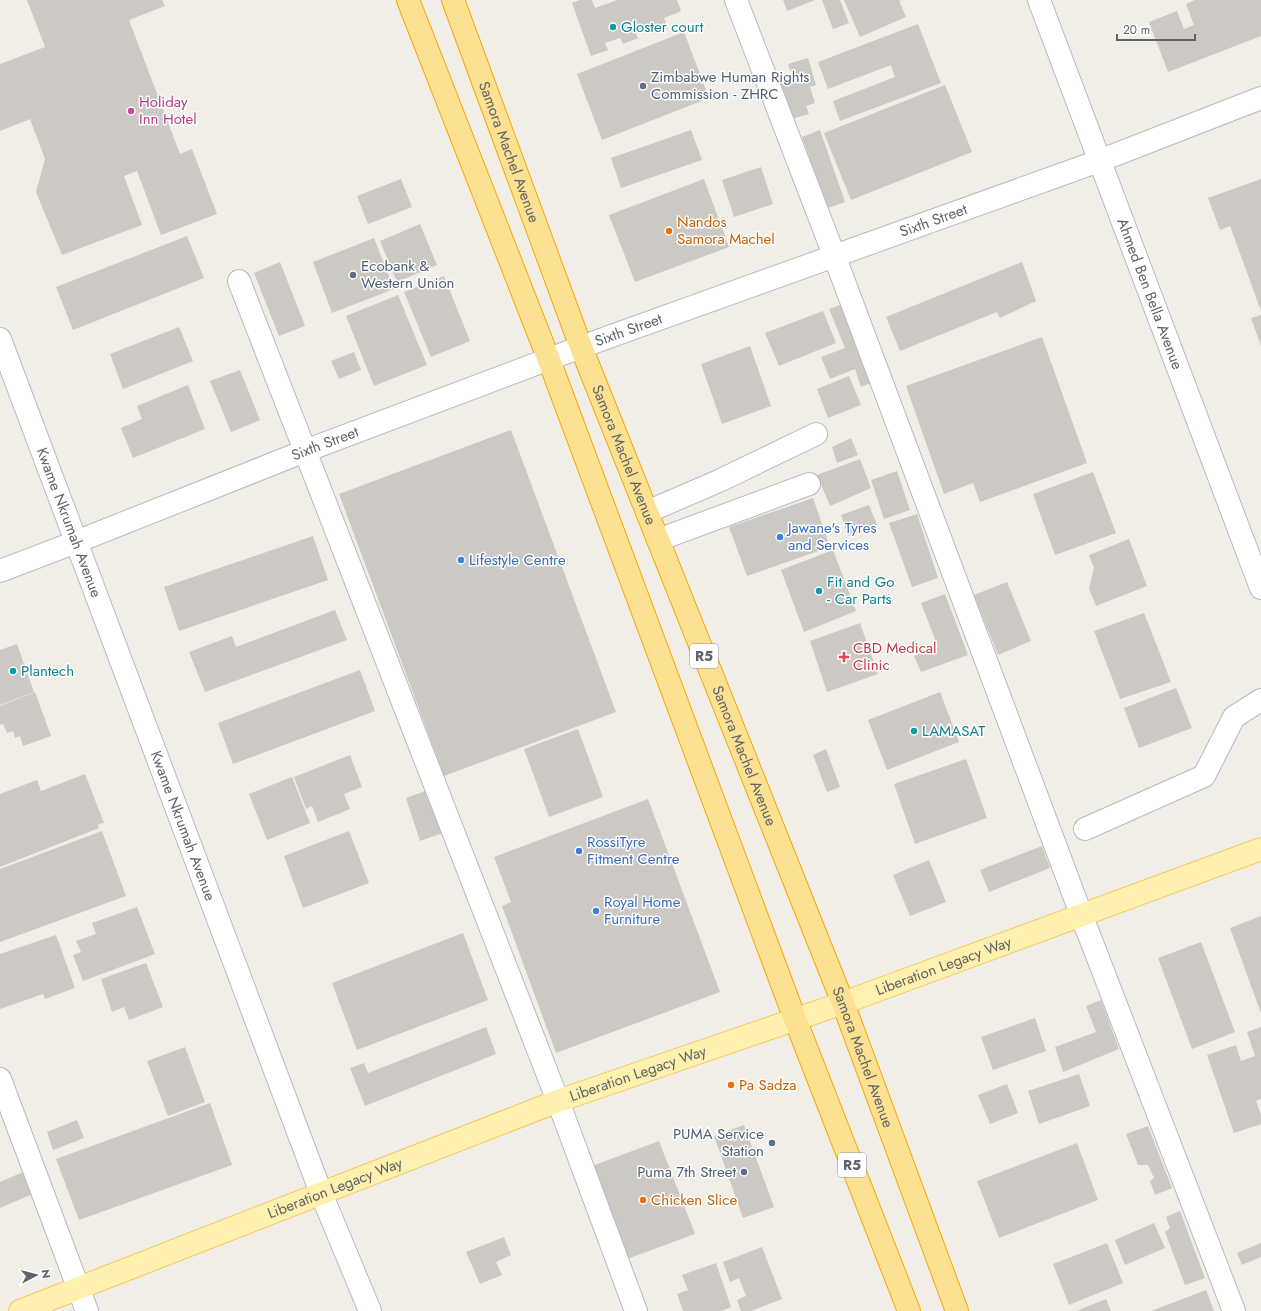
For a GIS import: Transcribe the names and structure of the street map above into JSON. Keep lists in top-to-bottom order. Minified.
{"streets":{"highway":["Samora Machel Avenue","R5"],"main road":["Liberation Legacy Way"],"street":["Sixth Street","Ahmed Ben Bella Avenue","Kwame Nkrumah Avenue"]},"crossings":[["Samora Machel Avenue","Sixth Street"],["Samora Machel Avenue","Liberation Legacy Way"],["Sixth Street","Ahmed Ben Bella Avenue"],["Sixth Street","Kwame Nkrumah Avenue"],["Sixth Street","R5"],["Kwame Nkrumah Avenue","Liberation Legacy Way"],["R5","Liberation Legacy Way"]],"places":{"other":["Gloster court","Zimbabwe Human Rights Commission - ZHRC","Holiday Inn Hotel","Nandos Samora Machel","Ecobank & Western Union","Jawane's Tyres and Services","Lifestyle Centre","Fit and Go - Car Parts","Plantech","LAMASAT","RossiTyre Fitment Centre","Royal Home Furniture","Pa Sadza","PUMA Service Station","Puma 7th Street","Chicken Slice"],"health":["CBD Medical Clinic"]},"scale_bar":"20 m","north":"right"}
